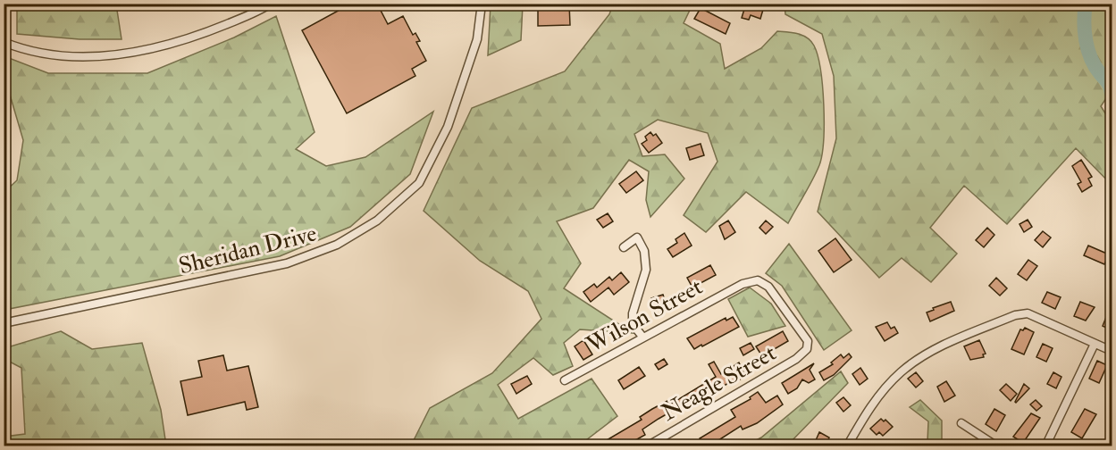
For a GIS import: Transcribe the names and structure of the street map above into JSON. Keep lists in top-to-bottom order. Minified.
{"streets":{"street":["Sheridan Drive","Wilson Street","Neagle Street"]},"crossings":[["Wilson Street","Neagle Street"]]}
